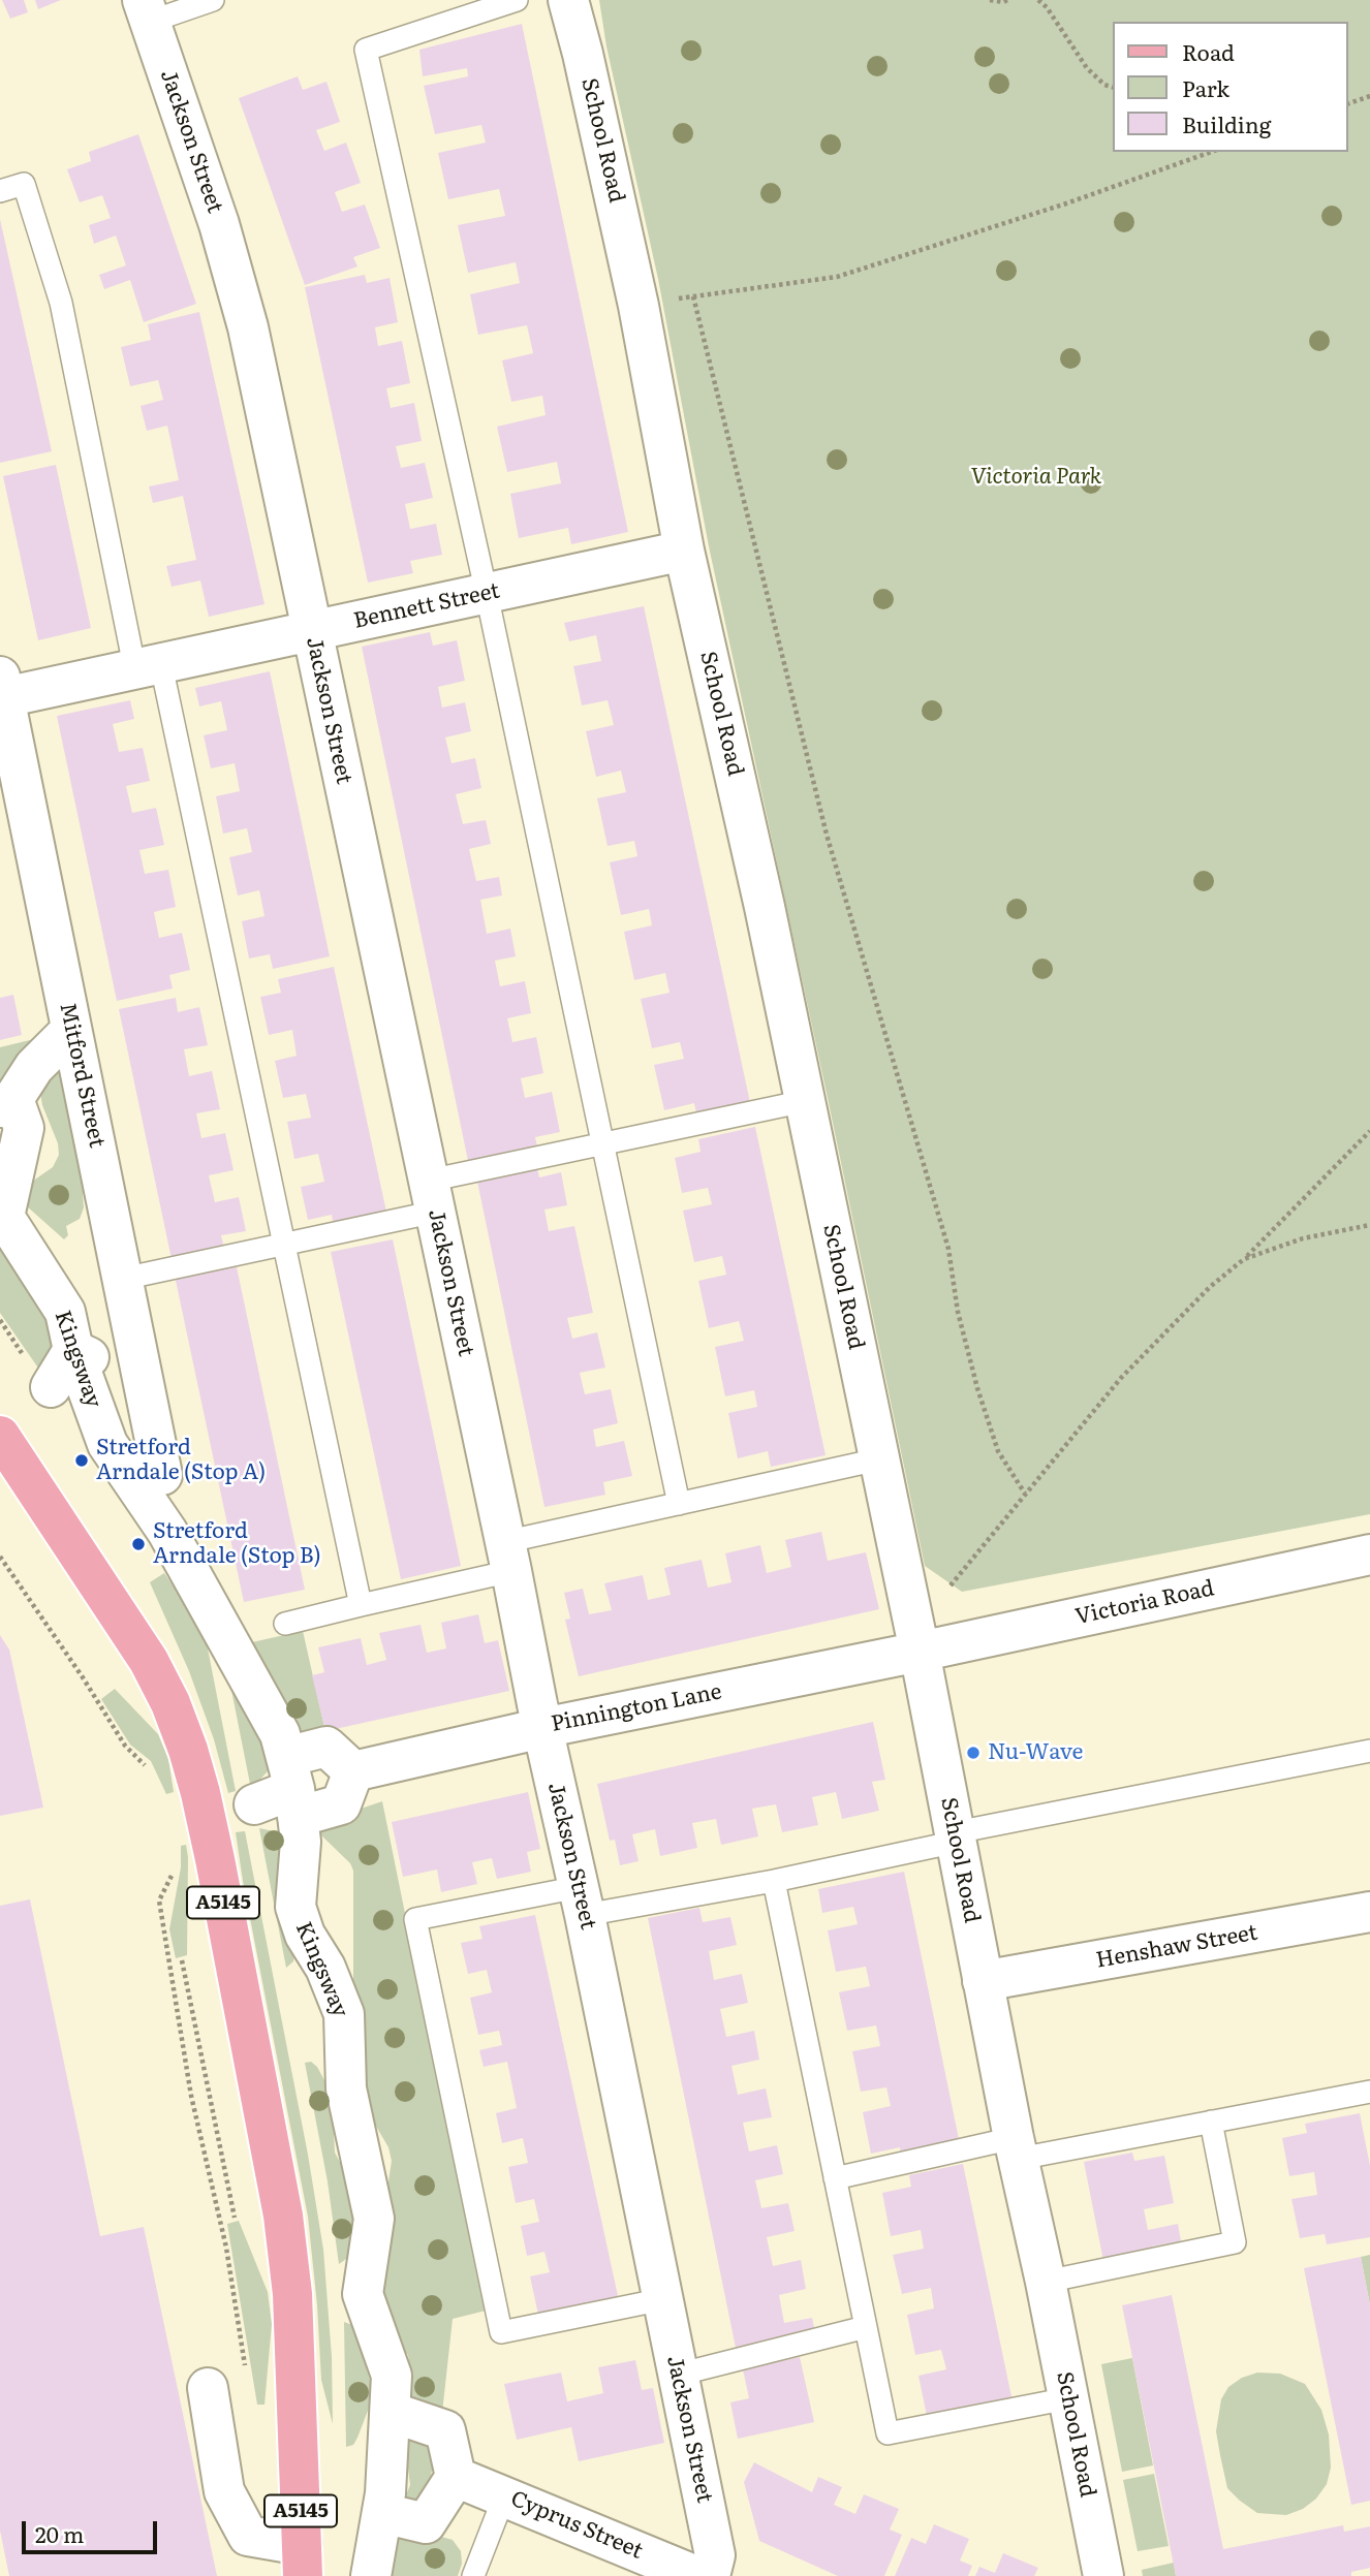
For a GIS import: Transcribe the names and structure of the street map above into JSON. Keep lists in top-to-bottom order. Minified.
{"streets":{"main road":["A5145"],"street":["School Road","Jackson Street","Bennett Street","Mitford Street","Kingsway","Victoria Road","Pinnington Lane","Henshaw Street","Cyprus Street"]},"crossings":[["School Road","Bennett Street"],["School Road","Victoria Road"],["School Road","Pinnington Lane"],["School Road","Henshaw Street"],["Jackson Street","Bennett Street"],["Jackson Street","Pinnington Lane"],["Bennett Street","Mitford Street"],["Mitford Street","Kingsway"],["Victoria Road","Pinnington Lane"]],"parks":["Victoria Park"],"places":["Stretford Arndale (Stop A)","Stretford Arndale (Stop B)","Nu-Wave"],"legend":["Road","Park","Building"],"scale_bar":"20 m"}
